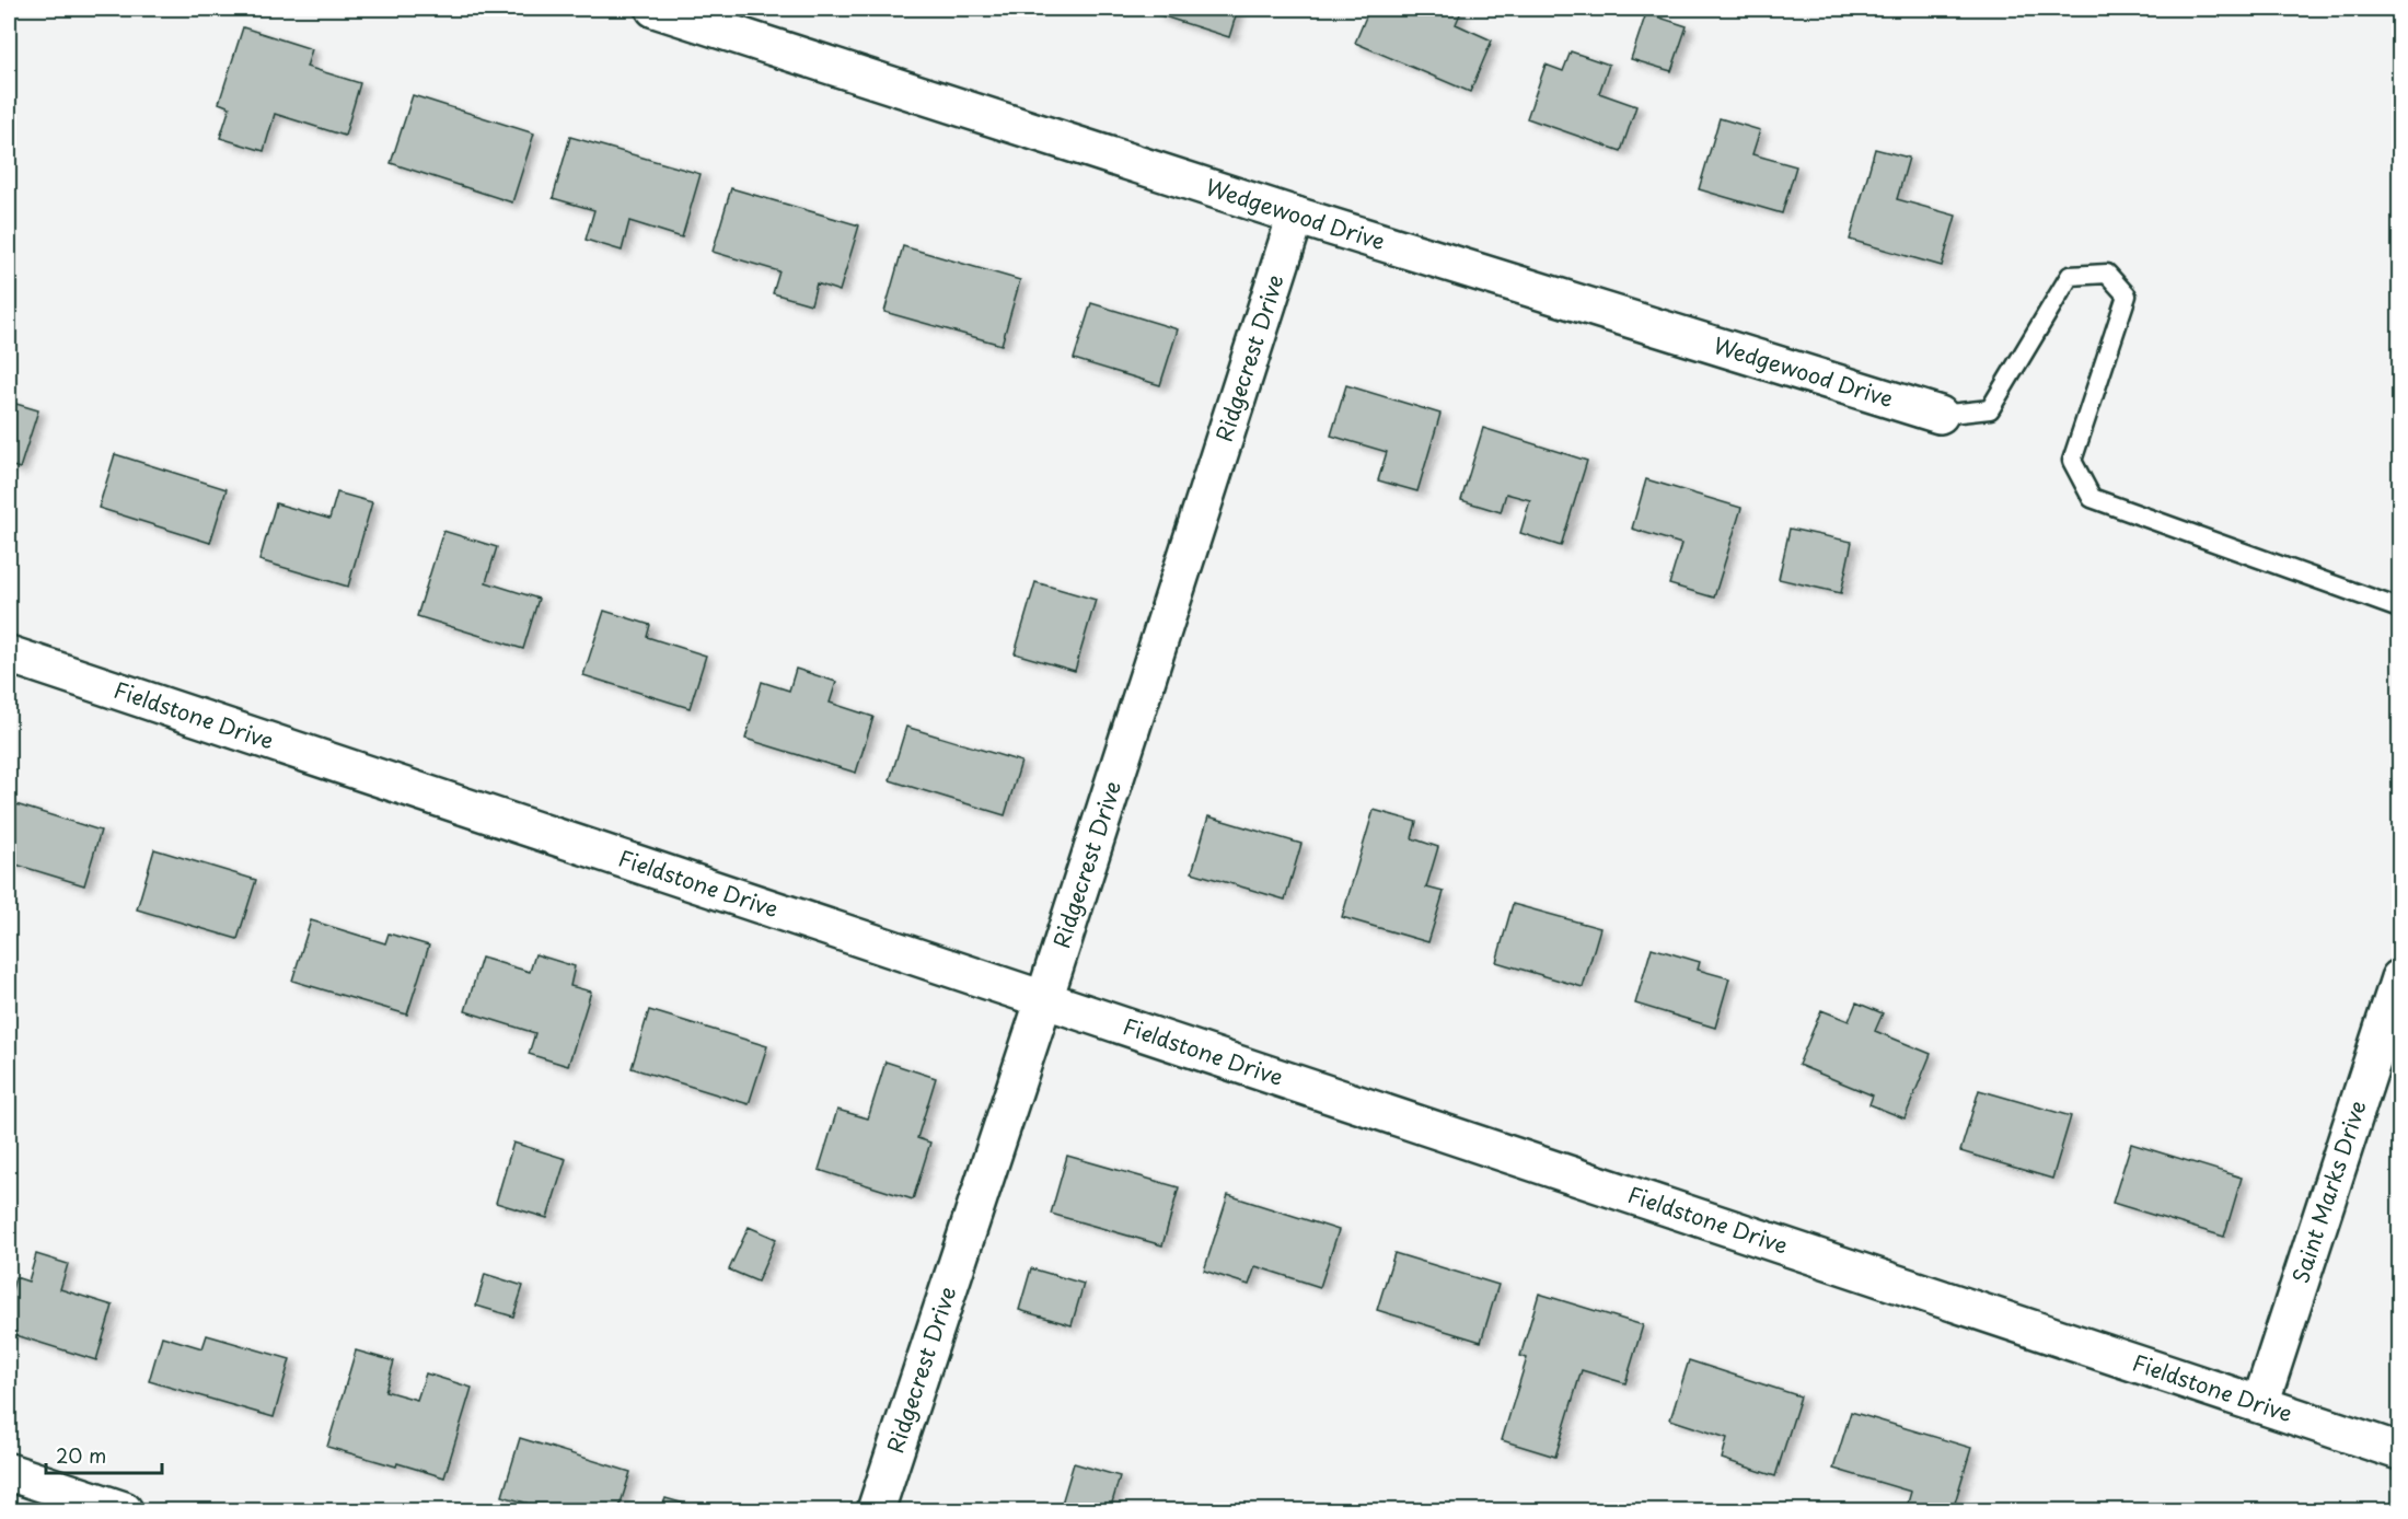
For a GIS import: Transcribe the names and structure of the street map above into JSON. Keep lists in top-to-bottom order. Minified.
{"streets":{"street":["Wedgewood Drive","Ridgecrest Drive","Fieldstone Drive","Saint Marks Drive"]},"crossings":[["Wedgewood Drive","Ridgecrest Drive"],["Ridgecrest Drive","Fieldstone Drive"],["Fieldstone Drive","Saint Marks Drive"]],"scale_bar":"20 m"}
